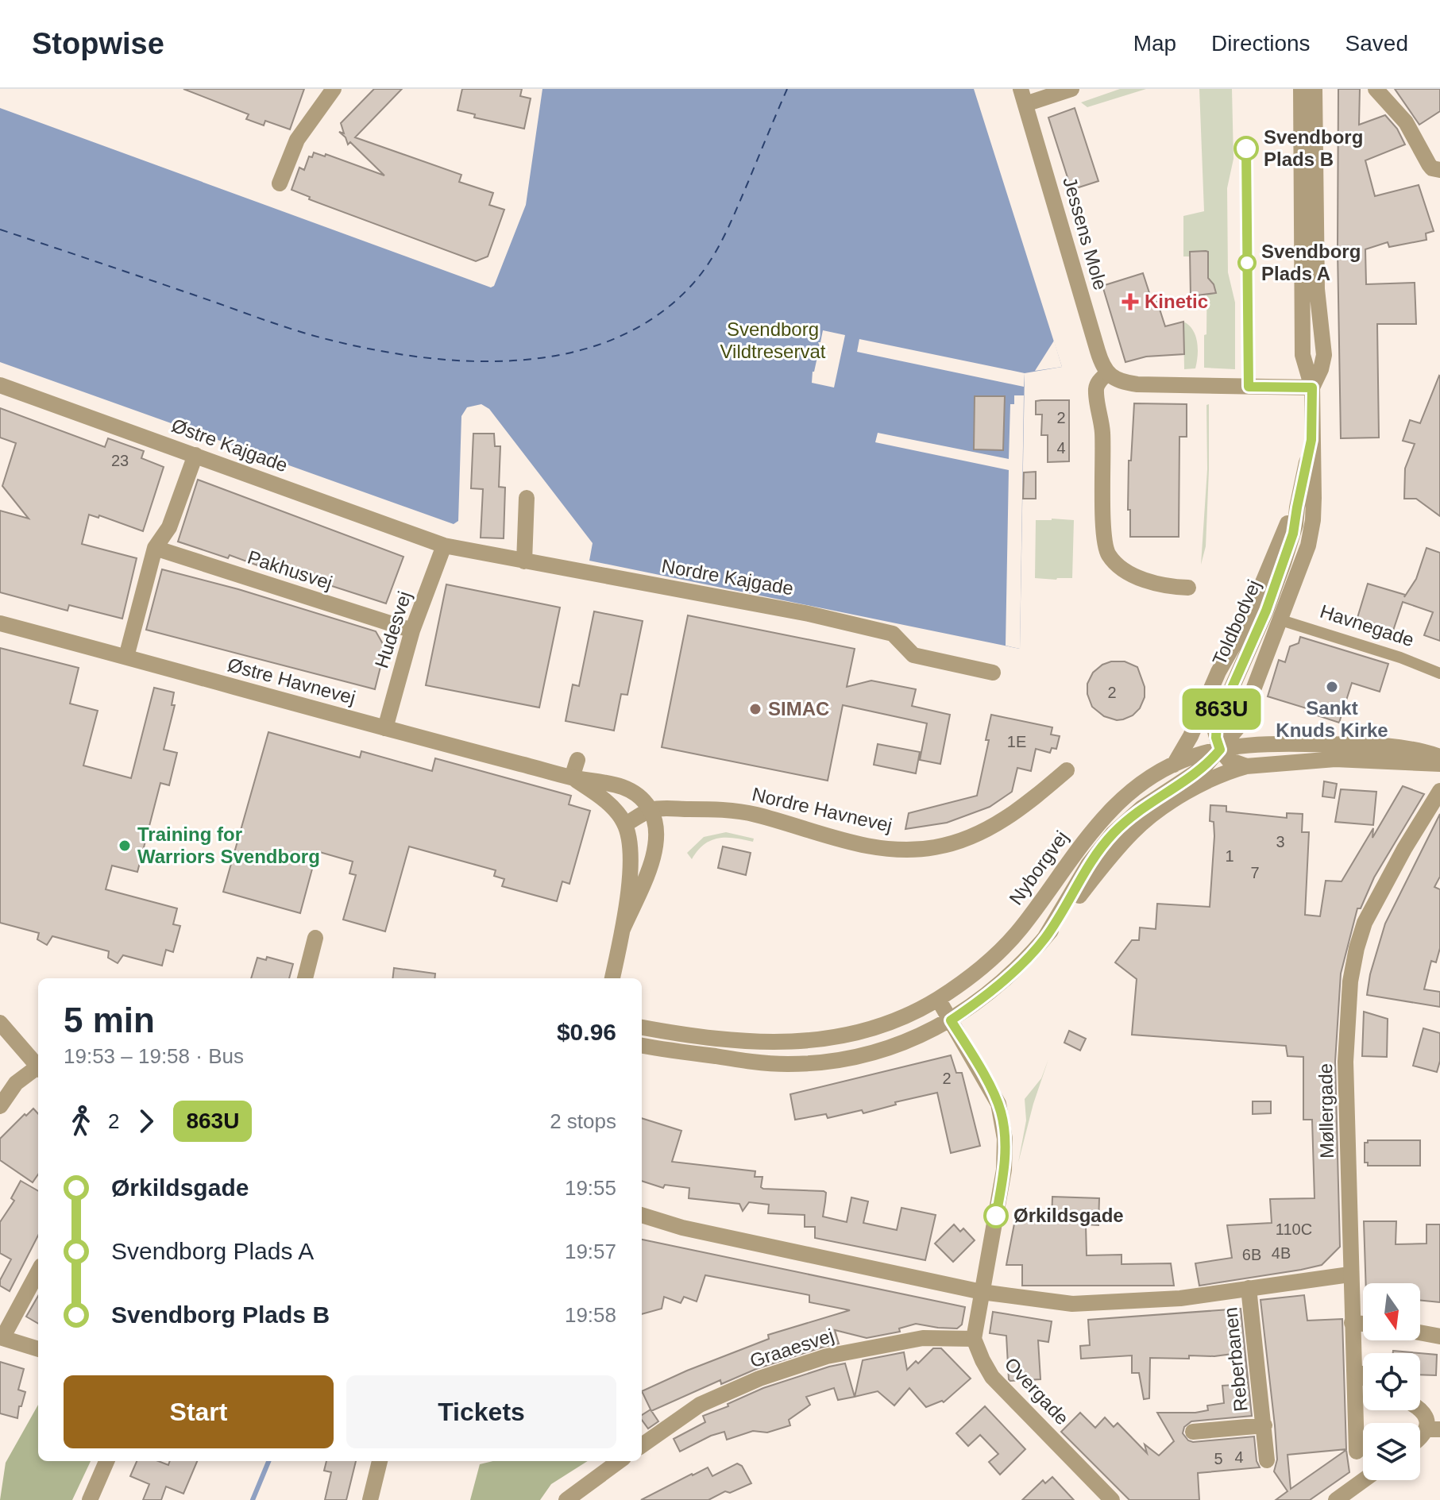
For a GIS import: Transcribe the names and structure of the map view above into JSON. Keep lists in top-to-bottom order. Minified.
{"streets":{"street":["Jessens Mole","Østre Kajgade","Pakhusvej","Nordre Kajgade","Toldbodvej","Havnegade","Hudesvej","Østre Havnevej","Nordre Havnevej","Nyborgvej","Møllergade","Graaesvej","Reberbanen","Overgade"]},"crossings":[["Østre Kajgade","Nordre Kajgade"],["Østre Kajgade","Hudesvej"],["Pakhusvej","Hudesvej"],["Nordre Kajgade","Hudesvej"],["Toldbodvej","Havnegade"],["Toldbodvej","Nyborgvej"],["Hudesvej","Østre Havnevej"],["Østre Havnevej","Nordre Havnevej"],["Graaesvej","Overgade"]],"parks":["Svendborg Vildtreservat"],"places":{"other":["Svendborg Plads B","Svendborg Plads A","Sankt Knuds Kirke","SIMAC","Training for Warriors Svendborg","Ørkildsgade"],"health":["Kinetic"]},"lines":["bus line 863U"],"house_numbers":["2","4","23","2","1E","3","1","7","2","110C","4B","6B","4","5"],"north":"bottom","page":{"header":"Stopwise","nav":["Map","Directions","Saved"],"on_map":"863U","heading":["5 min","19:53 – 19:58 · Bus","$0.96"],"legs":["2","863U","2 stops"],"list":[{"name":"Ørkildsgade","value":"19:55"},{"name":"Svendborg Plads A","value":"19:57"},{"name":"Svendborg Plads B","value":"19:58"}],"buttons":["Start","Tickets"]}}
